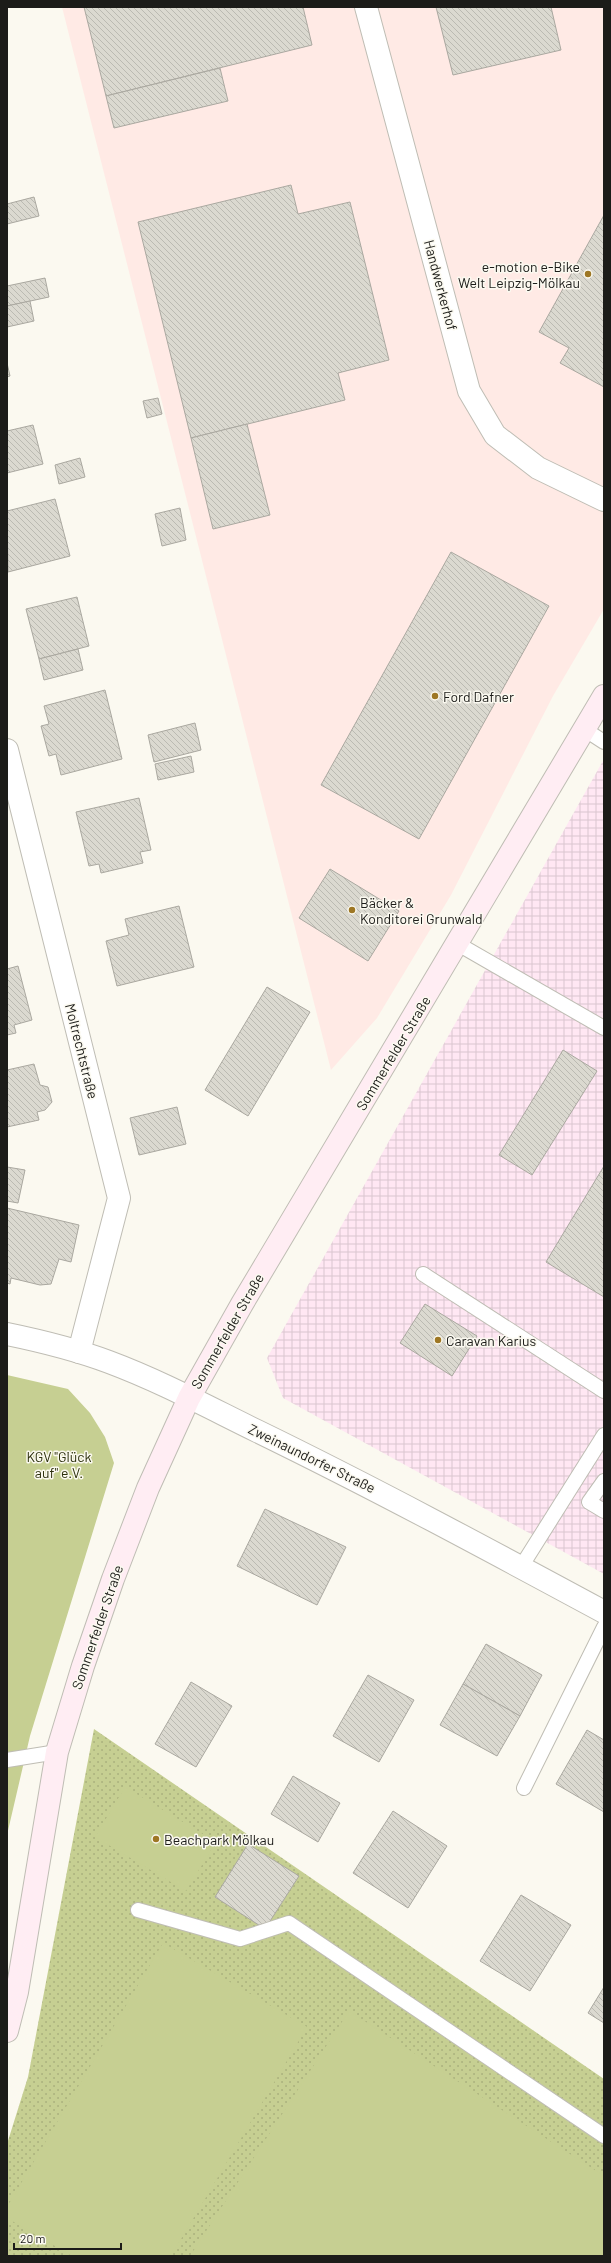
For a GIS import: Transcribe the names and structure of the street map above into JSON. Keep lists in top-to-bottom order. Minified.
{"streets":{"main road":["Sommerfelder Straße"],"street":["Handwerkerhof","Moltrechtstraße","Zweinaundorfer Straße"]},"crossings":[["Moltrechtstraße","Zweinaundorfer Straße"],["Sommerfelder Straße","Zweinaundorfer Straße"]],"parks":["KGV \"Glück auf\" e.V."],"places":["e-motion e-Bike Welt Leipzig-Mölkau","Ford Dafner","Bäcker & Konditorei Grunwald","Caravan Karius","Beachpark Mölkau"],"scale_bar":"20 m"}
